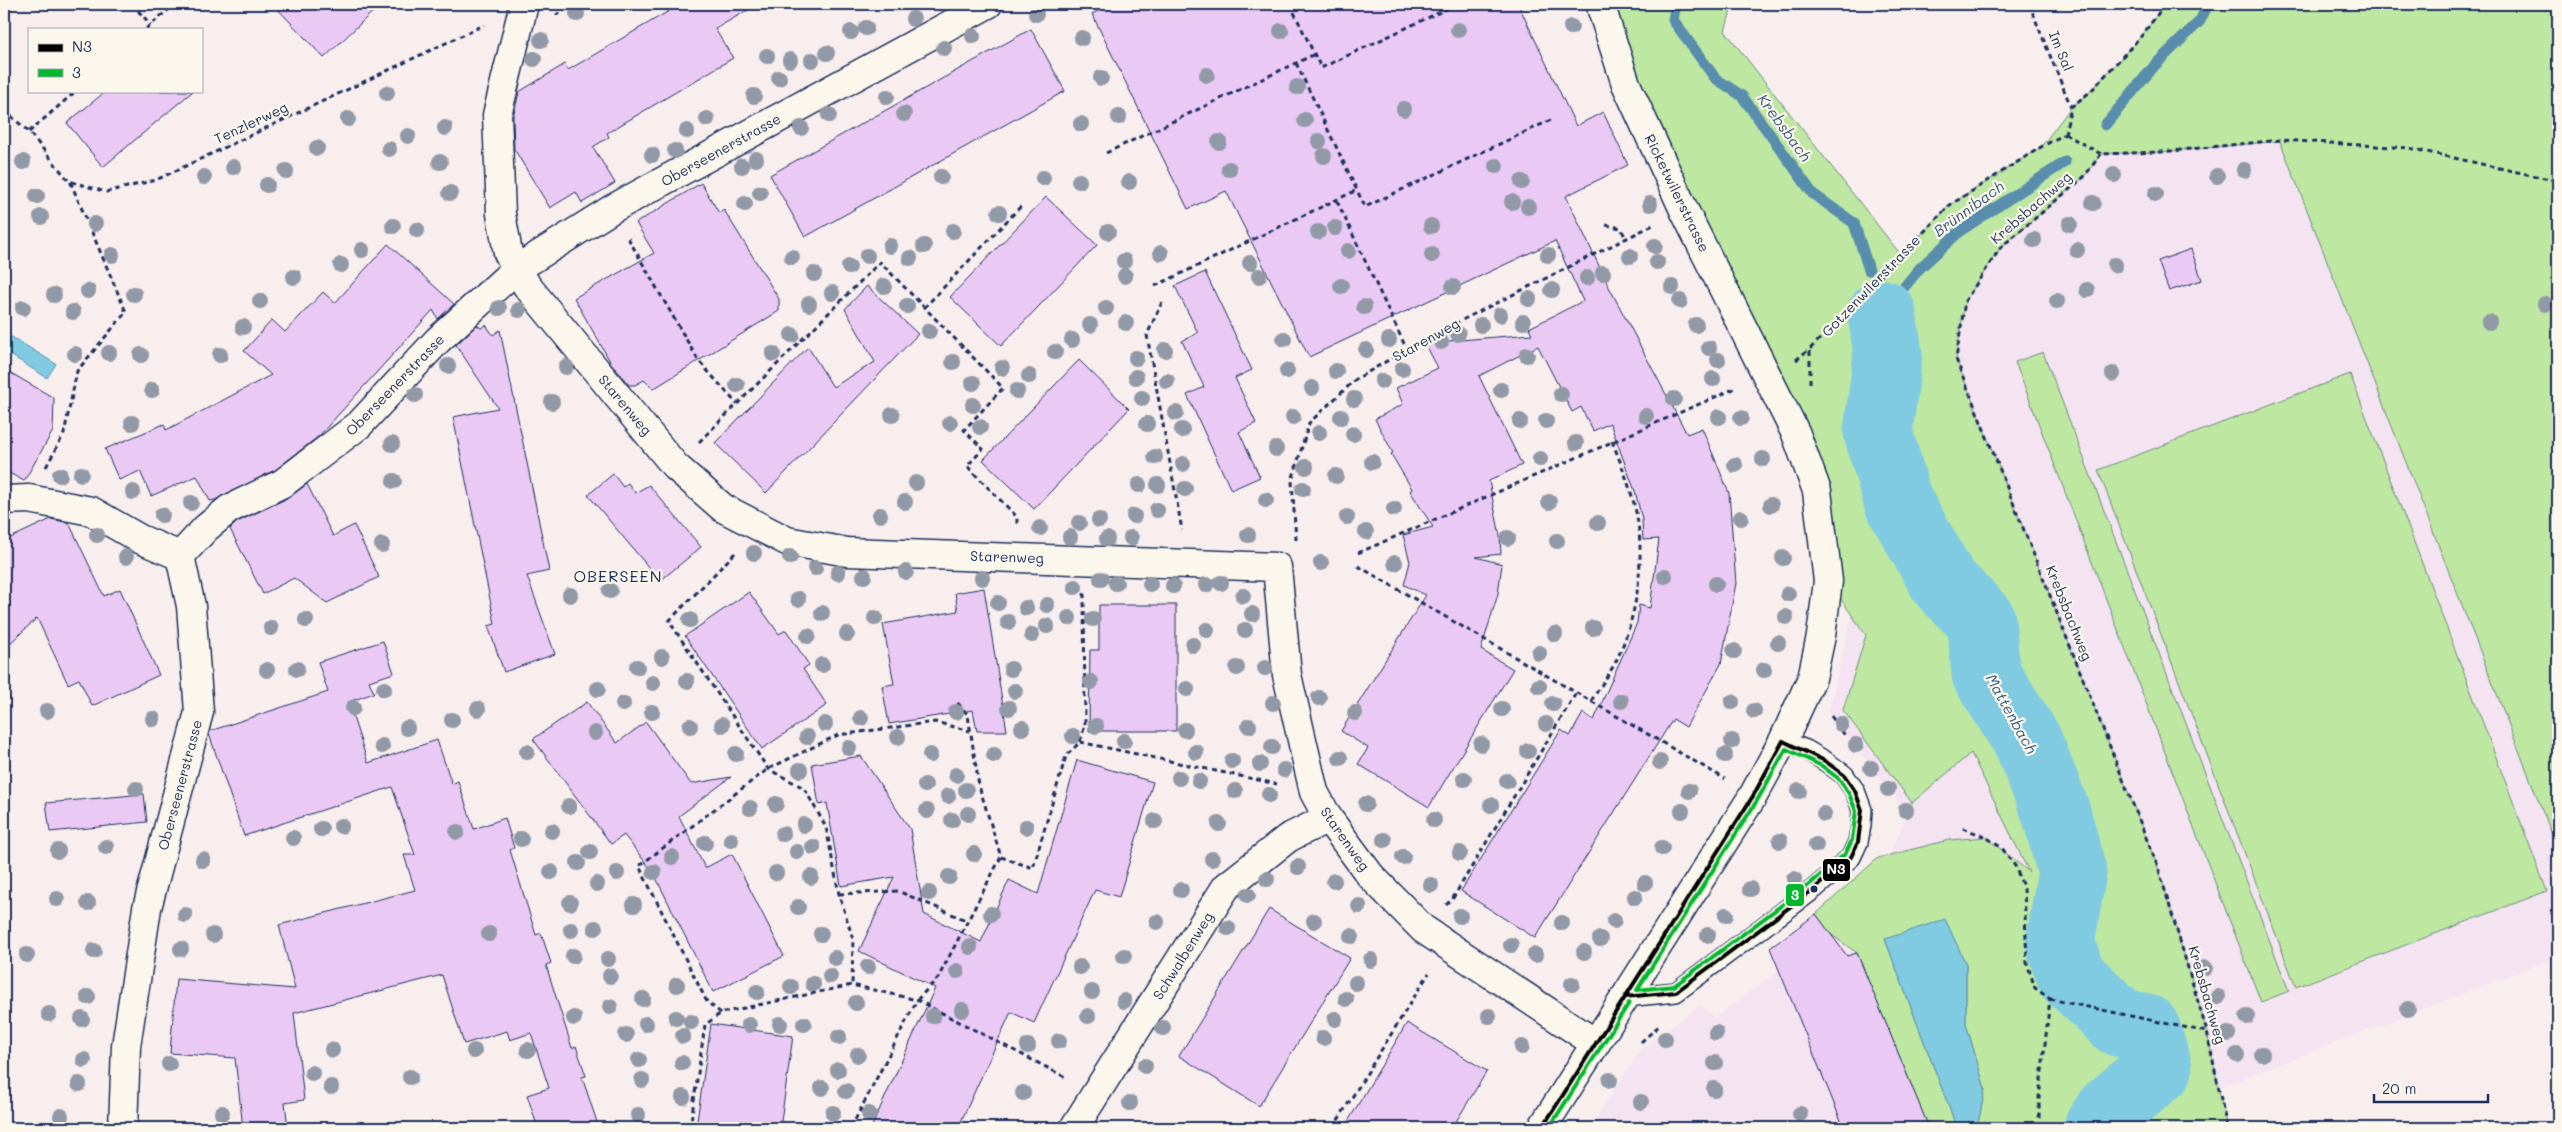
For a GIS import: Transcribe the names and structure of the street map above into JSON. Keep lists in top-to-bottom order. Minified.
{"streets":{"street":["Oberseenerstrasse","Ricketwilerstrasse","Starenweg","Schwalbenweg"],"path":["Im Sal","Tenzlerweg","Krebsbachweg","Gotzenwilerstrasse"]},"crossings":[["Tenzlerweg","Starenweg"],["Oberseenerstrasse","Starenweg"],["Starenweg","Schwalbenweg"]],"districts":["OBERSEEN"],"water":["Krebsbach","Brünnibach","Mattenbach"],"lines":["transit line N3","transit line 3"],"legend":["N3","3"],"scale_bar":"20 m"}
